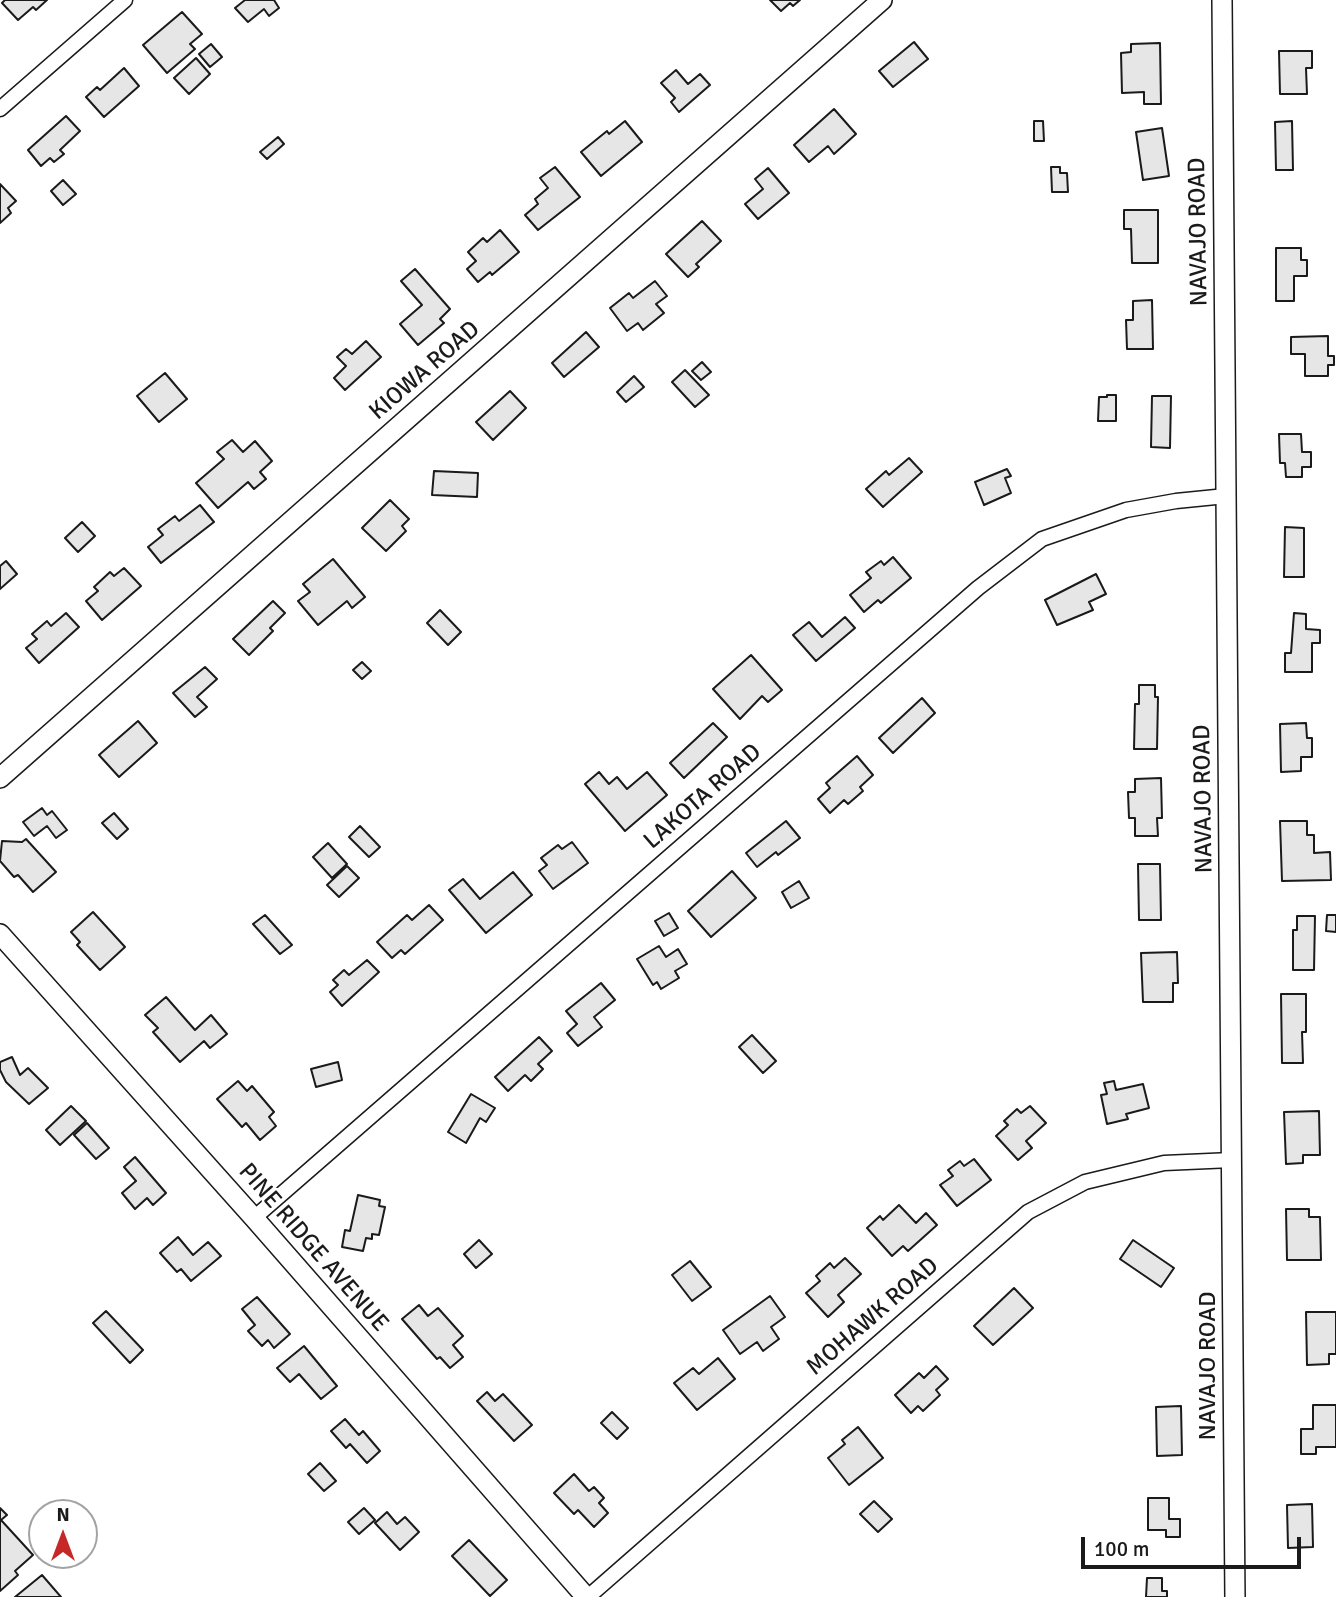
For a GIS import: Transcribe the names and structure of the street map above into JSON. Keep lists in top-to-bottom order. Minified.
{"streets":{"street":["NAVAJO ROAD","KIOWA ROAD","LAKOTA ROAD","PINE RIDGE AVENUE","MOHAWK ROAD"]},"crossings":[["NAVAJO ROAD","LAKOTA ROAD"],["NAVAJO ROAD","MOHAWK ROAD"],["LAKOTA ROAD","PINE RIDGE AVENUE"],["PINE RIDGE AVENUE","MOHAWK ROAD"]],"scale_bar":"100 m","north":"top"}
